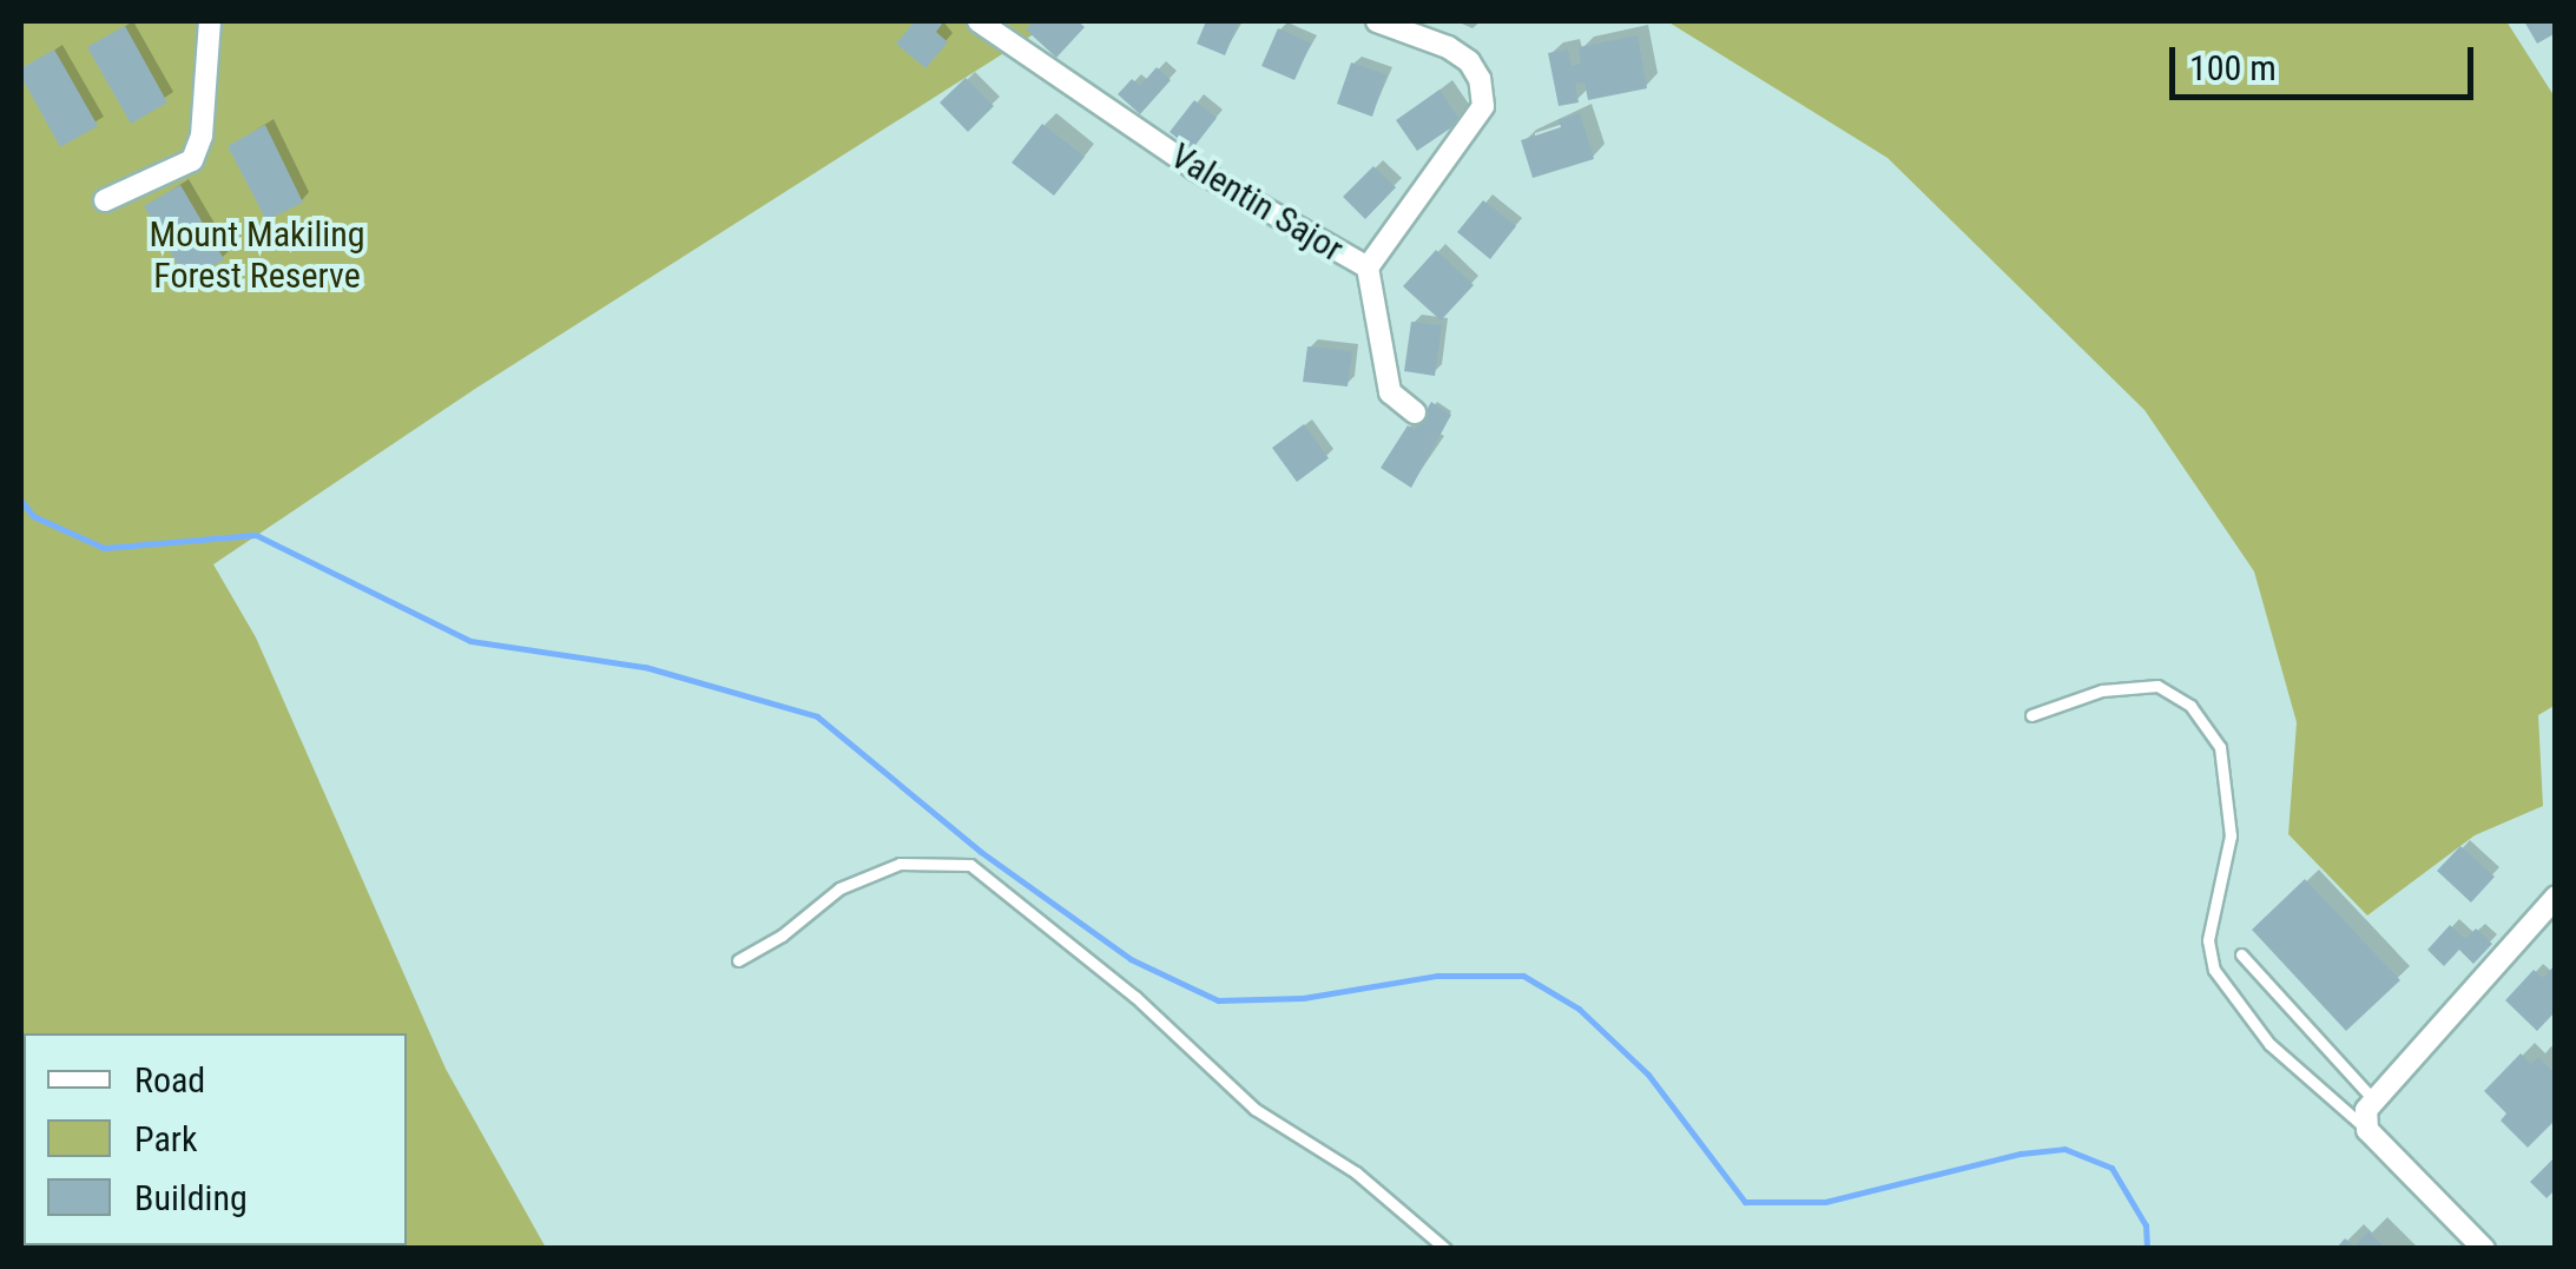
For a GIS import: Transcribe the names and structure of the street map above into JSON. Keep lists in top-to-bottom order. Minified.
{"streets":{"street":["Valentin Sajor"]},"parks":["Mount Makiling Forest Reserve"],"legend":["Road","Park","Building"],"scale_bar":"100 m"}
